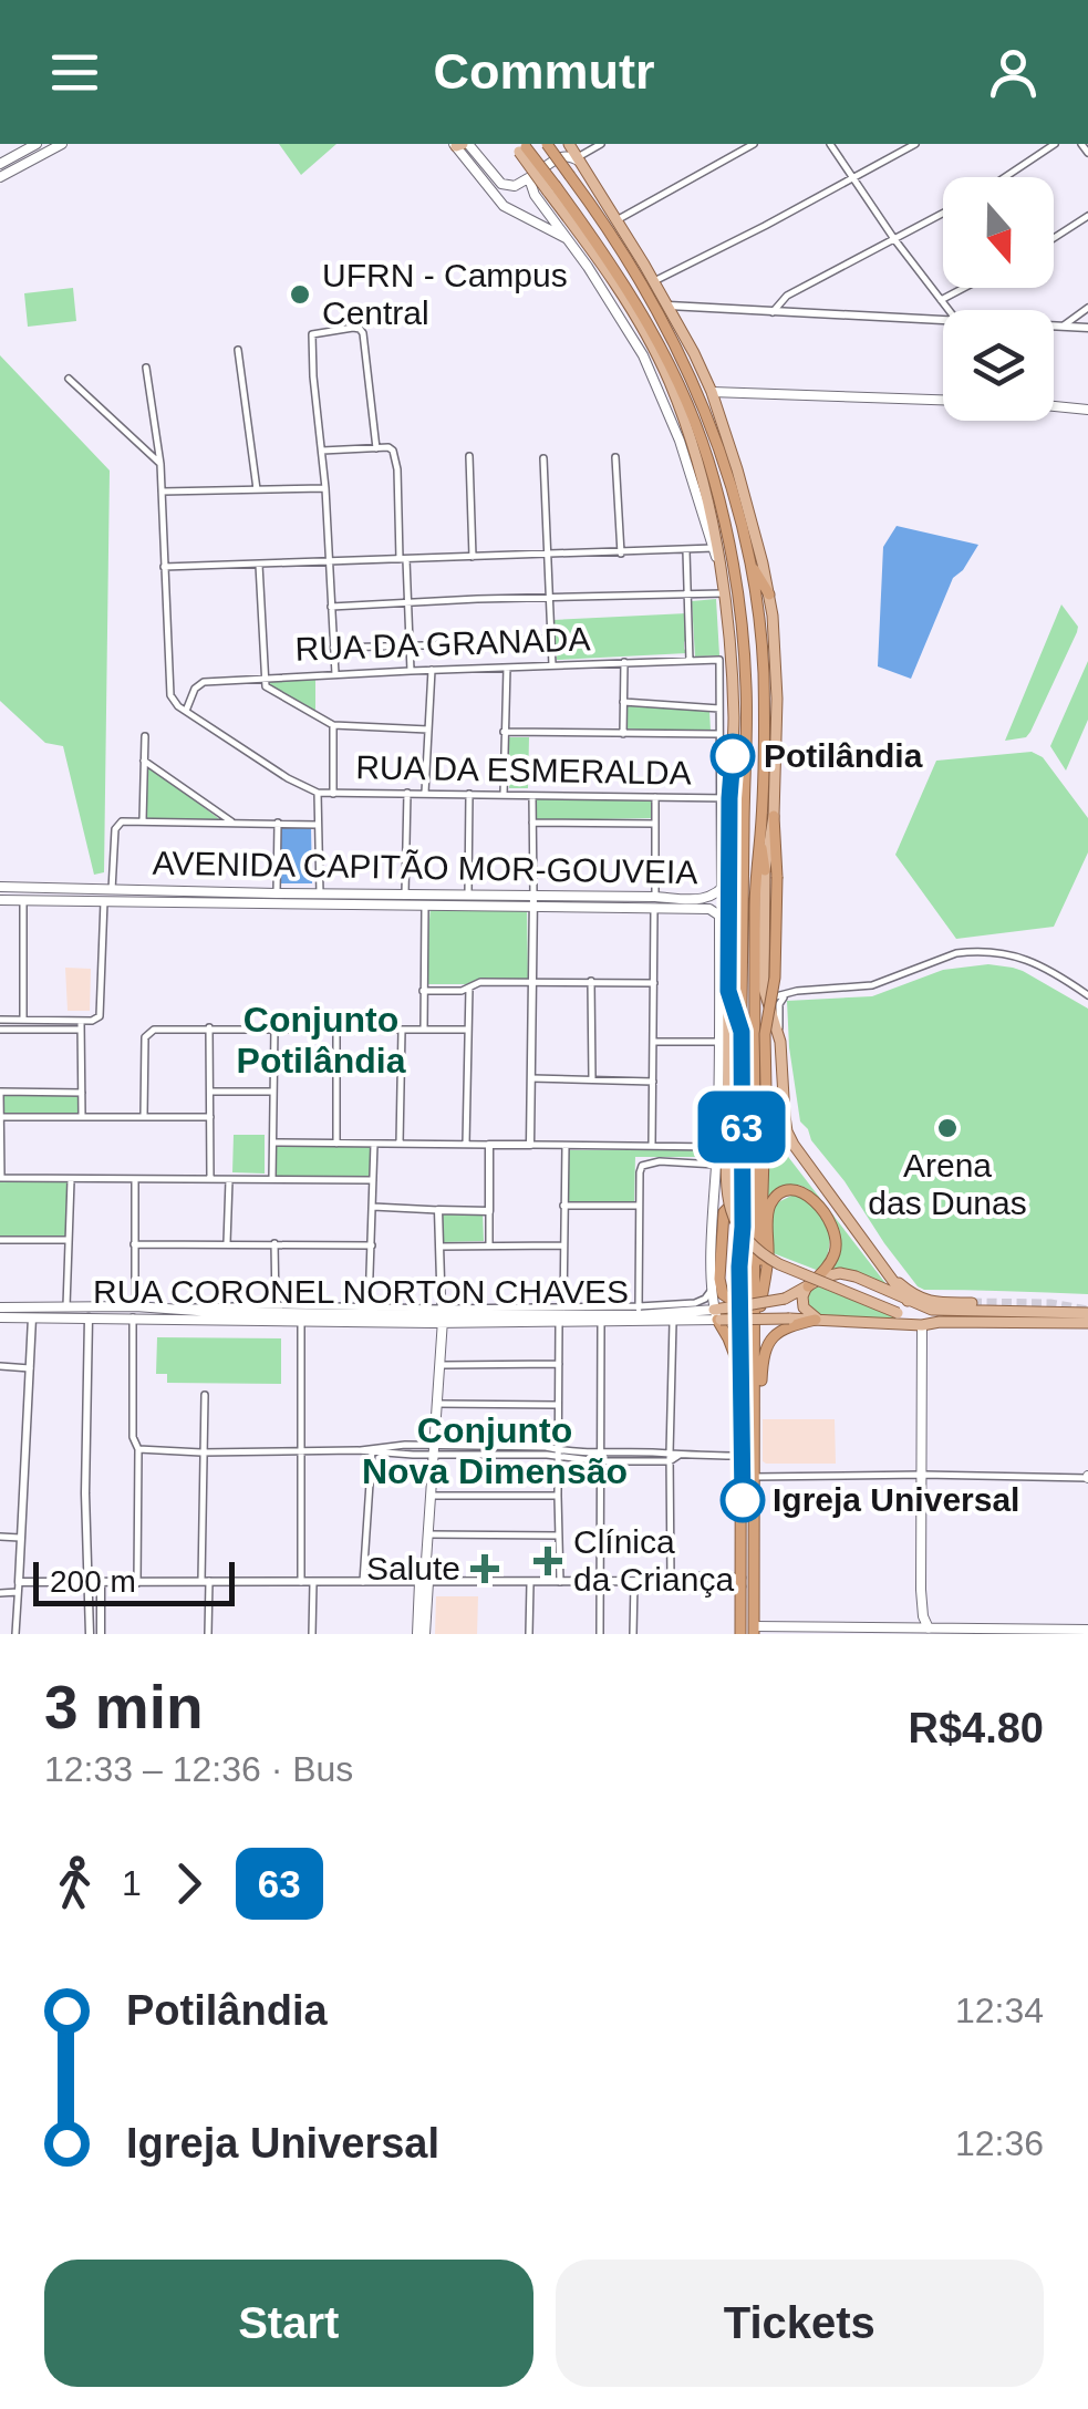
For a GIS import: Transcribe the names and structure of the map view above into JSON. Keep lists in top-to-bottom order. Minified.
{"streets":{"main road":["AVENIDA CAPITÃO MOR-GOUVEIA","RUA CORONEL NORTON CHAVES"],"street":["RUA DA GRANADA","RUA DA ESMERALDA"]},"districts":["Conjunto Potilândia","Conjunto Nova Dimensão"],"places":{"other":["UFRN - Campus Central","Potilândia","Arena das Dunas","Igreja Universal"],"health":["Clínica da Criança","Salute"]},"lines":["bus line 63"],"scale_bar":"200 m","north":"bottom","page":{"header":"Commutr","on_map":"63","scale":"200 m","heading":["3 min","12:33 – 12:36 · Bus","R$4.80"],"legs":["1","63"],"list":[{"name":"Potilândia","value":"12:34"},{"name":"Igreja Universal","value":"12:36"}],"buttons":["Start","Tickets"]}}
